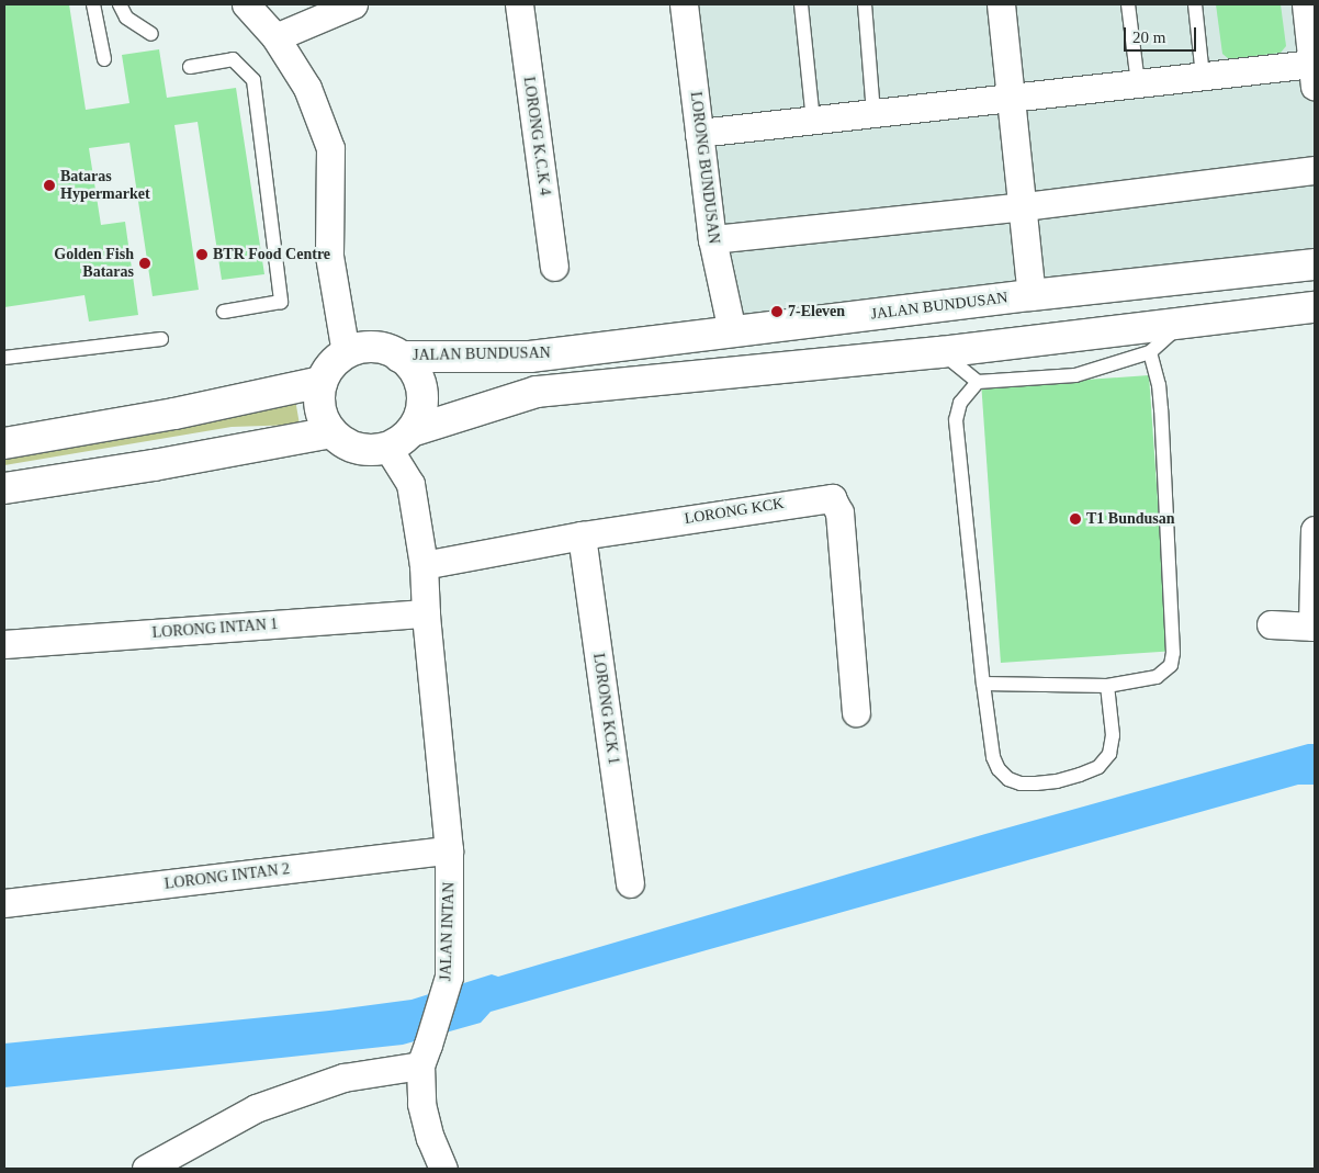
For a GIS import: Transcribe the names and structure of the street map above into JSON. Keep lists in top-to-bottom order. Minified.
{"streets":{"main road":["JALAN BUNDUSAN"],"street":["LORONG K.C.K 4","LORONG BUNDUSAN","LORONG KCK","LORONG INTAN 1","LORONG KCK 1","LORONG INTAN 2","JALAN INTAN"]},"crossings":[["LORONG BUNDUSAN","JALAN BUNDUSAN"],["JALAN BUNDUSAN","JALAN INTAN"],["LORONG KCK","LORONG KCK 1"],["LORONG KCK","JALAN INTAN"],["LORONG INTAN 1","JALAN INTAN"],["LORONG INTAN 2","JALAN INTAN"]],"places":["Bataras Hypermarket","BTR Food Centre","Golden Fish Bataras","7-Eleven","T1 Bundusan"],"scale_bar":"20 m"}
